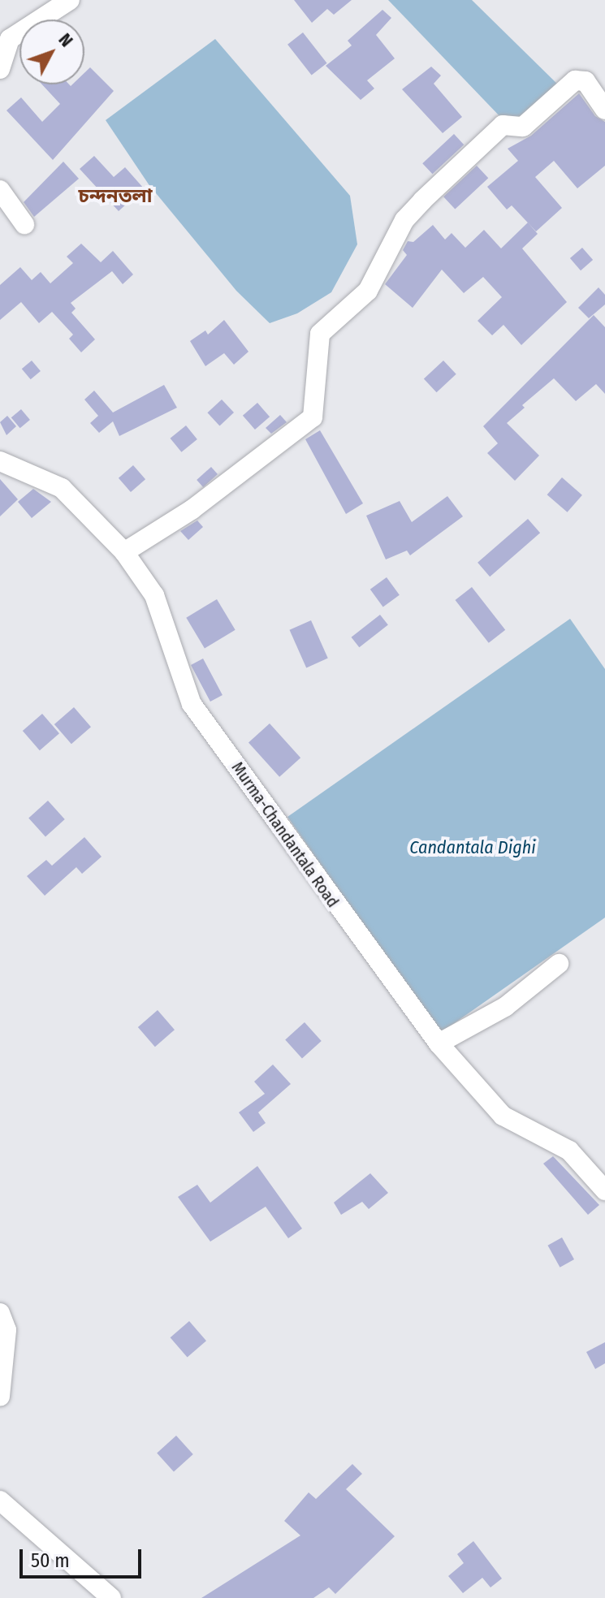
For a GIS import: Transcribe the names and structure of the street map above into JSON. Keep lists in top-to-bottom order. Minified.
{"streets":{"street":["Murma-Chandantala Road"]},"districts":["চন্দনতলা"],"water":["Candantala Dighi"],"scale_bar":"50 m","north":"top right"}
